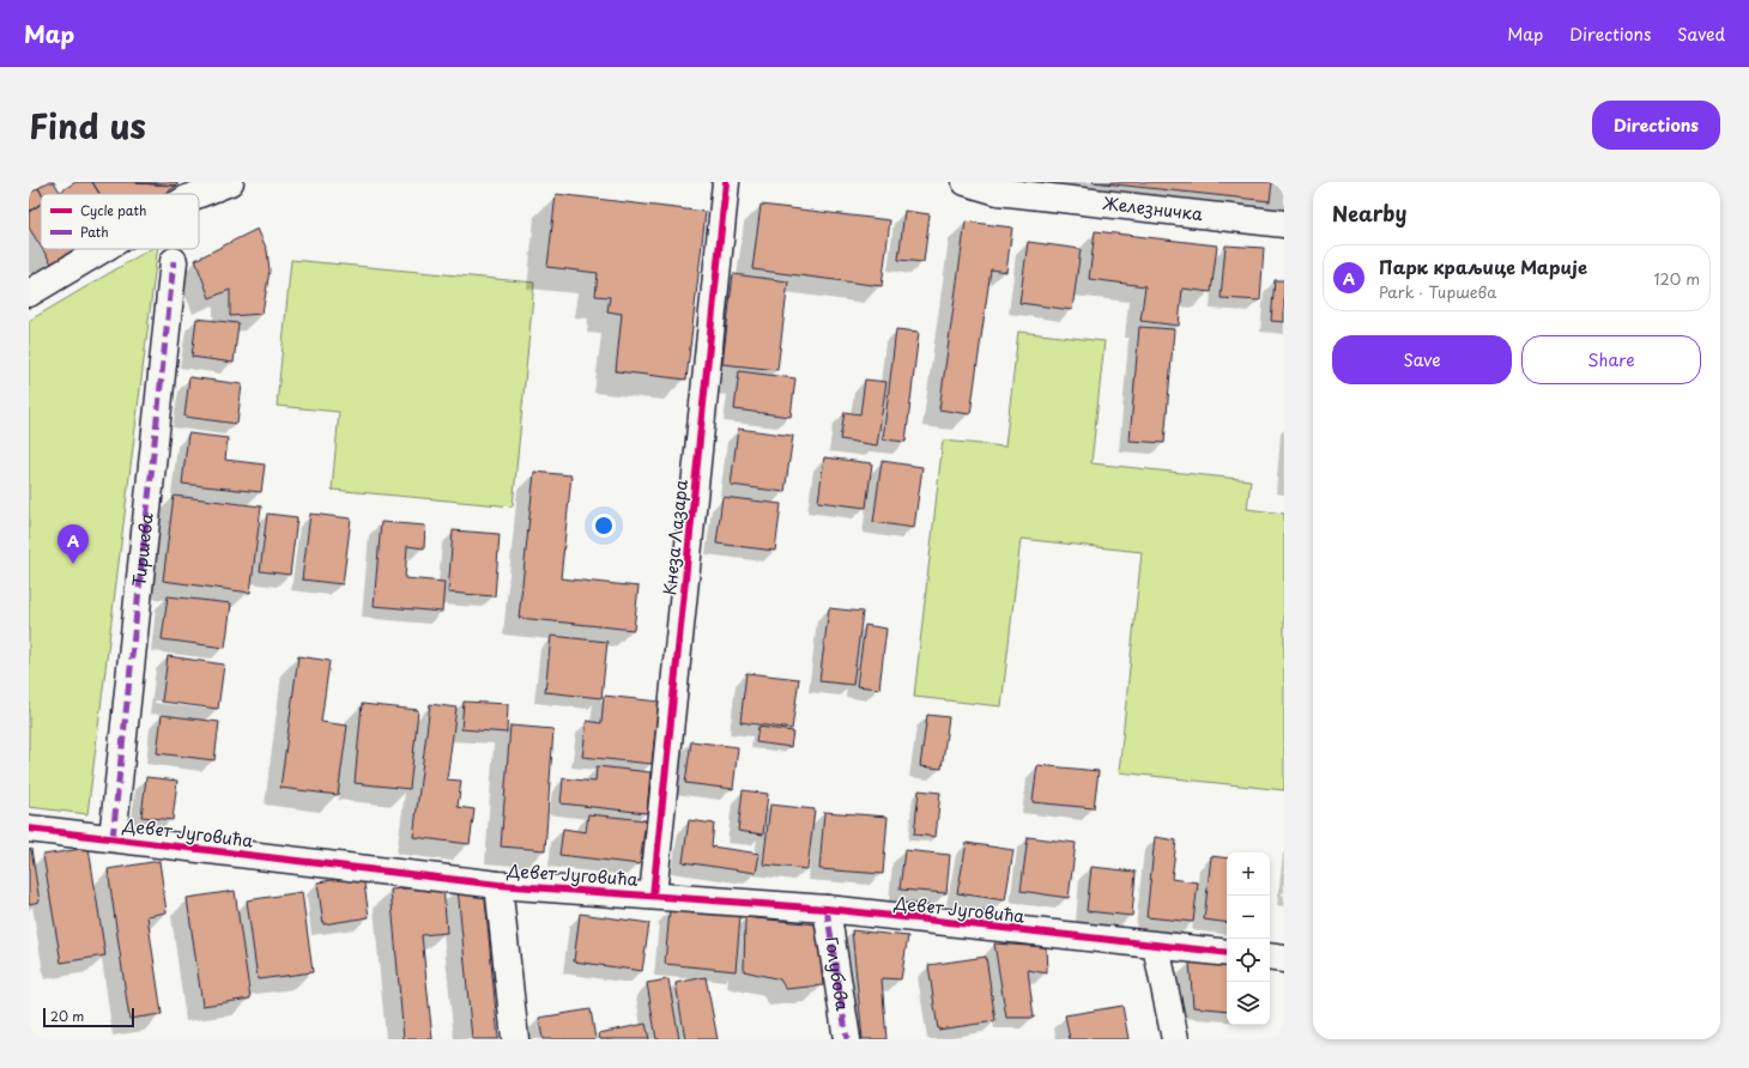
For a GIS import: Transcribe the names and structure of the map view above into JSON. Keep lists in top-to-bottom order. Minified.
{"streets":{"street":["Железничка","Кнеза Лазара","Тиршева","Девет Југовића","Голубова"]},"crossings":[["Кнеза Лазара","Девет Југовића"],["Тиршева","Девет Југовића"],["Девет Југовића","Голубова"]],"legend":["Cycle path","Path"],"scale_bar":"20 m","page":{"header":"Map","nav":["Map","Directions","Saved"],"title":"Find us","buttons":["Directions",["Save","Share"]],"heading":"Nearby","list":[{"mark":"A","name":"Парк краљице Марије","note":"Park · Тиршева","value":"120 m"}],"pins":"A","map_buttons":["+","−"],"scale":"20 m"}}
